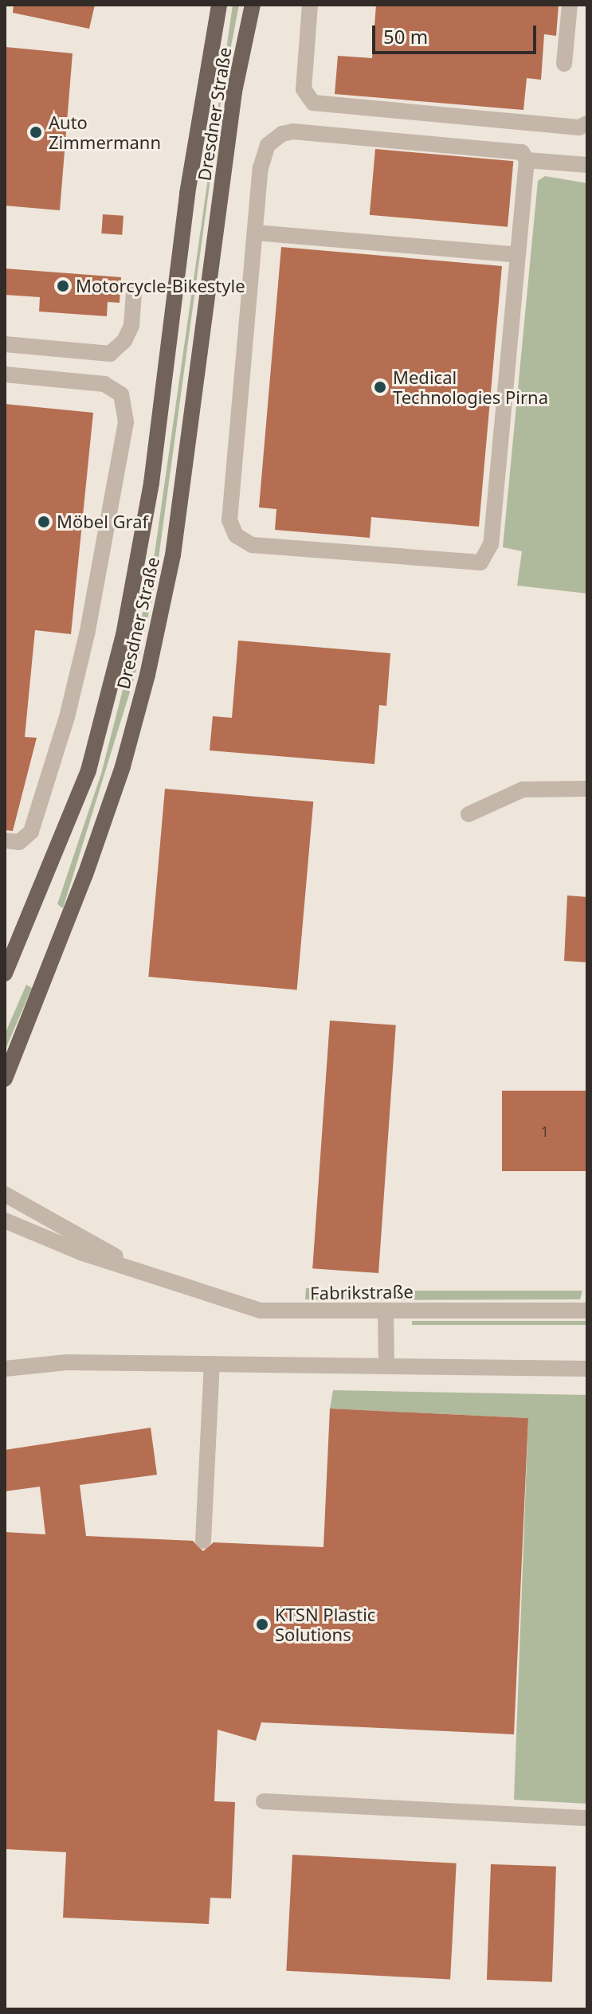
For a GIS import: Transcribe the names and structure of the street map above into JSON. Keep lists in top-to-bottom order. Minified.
{"streets":{"main road":["Dresdner Straße"],"street":["Fabrikstraße"]},"places":["Auto Zimmermann","Motorcycle-Bikestyle","Medical Technologies Pirna","Möbel Graf","KTSN Plastic Solutions"],"house_numbers":["1"],"scale_bar":"50 m"}
